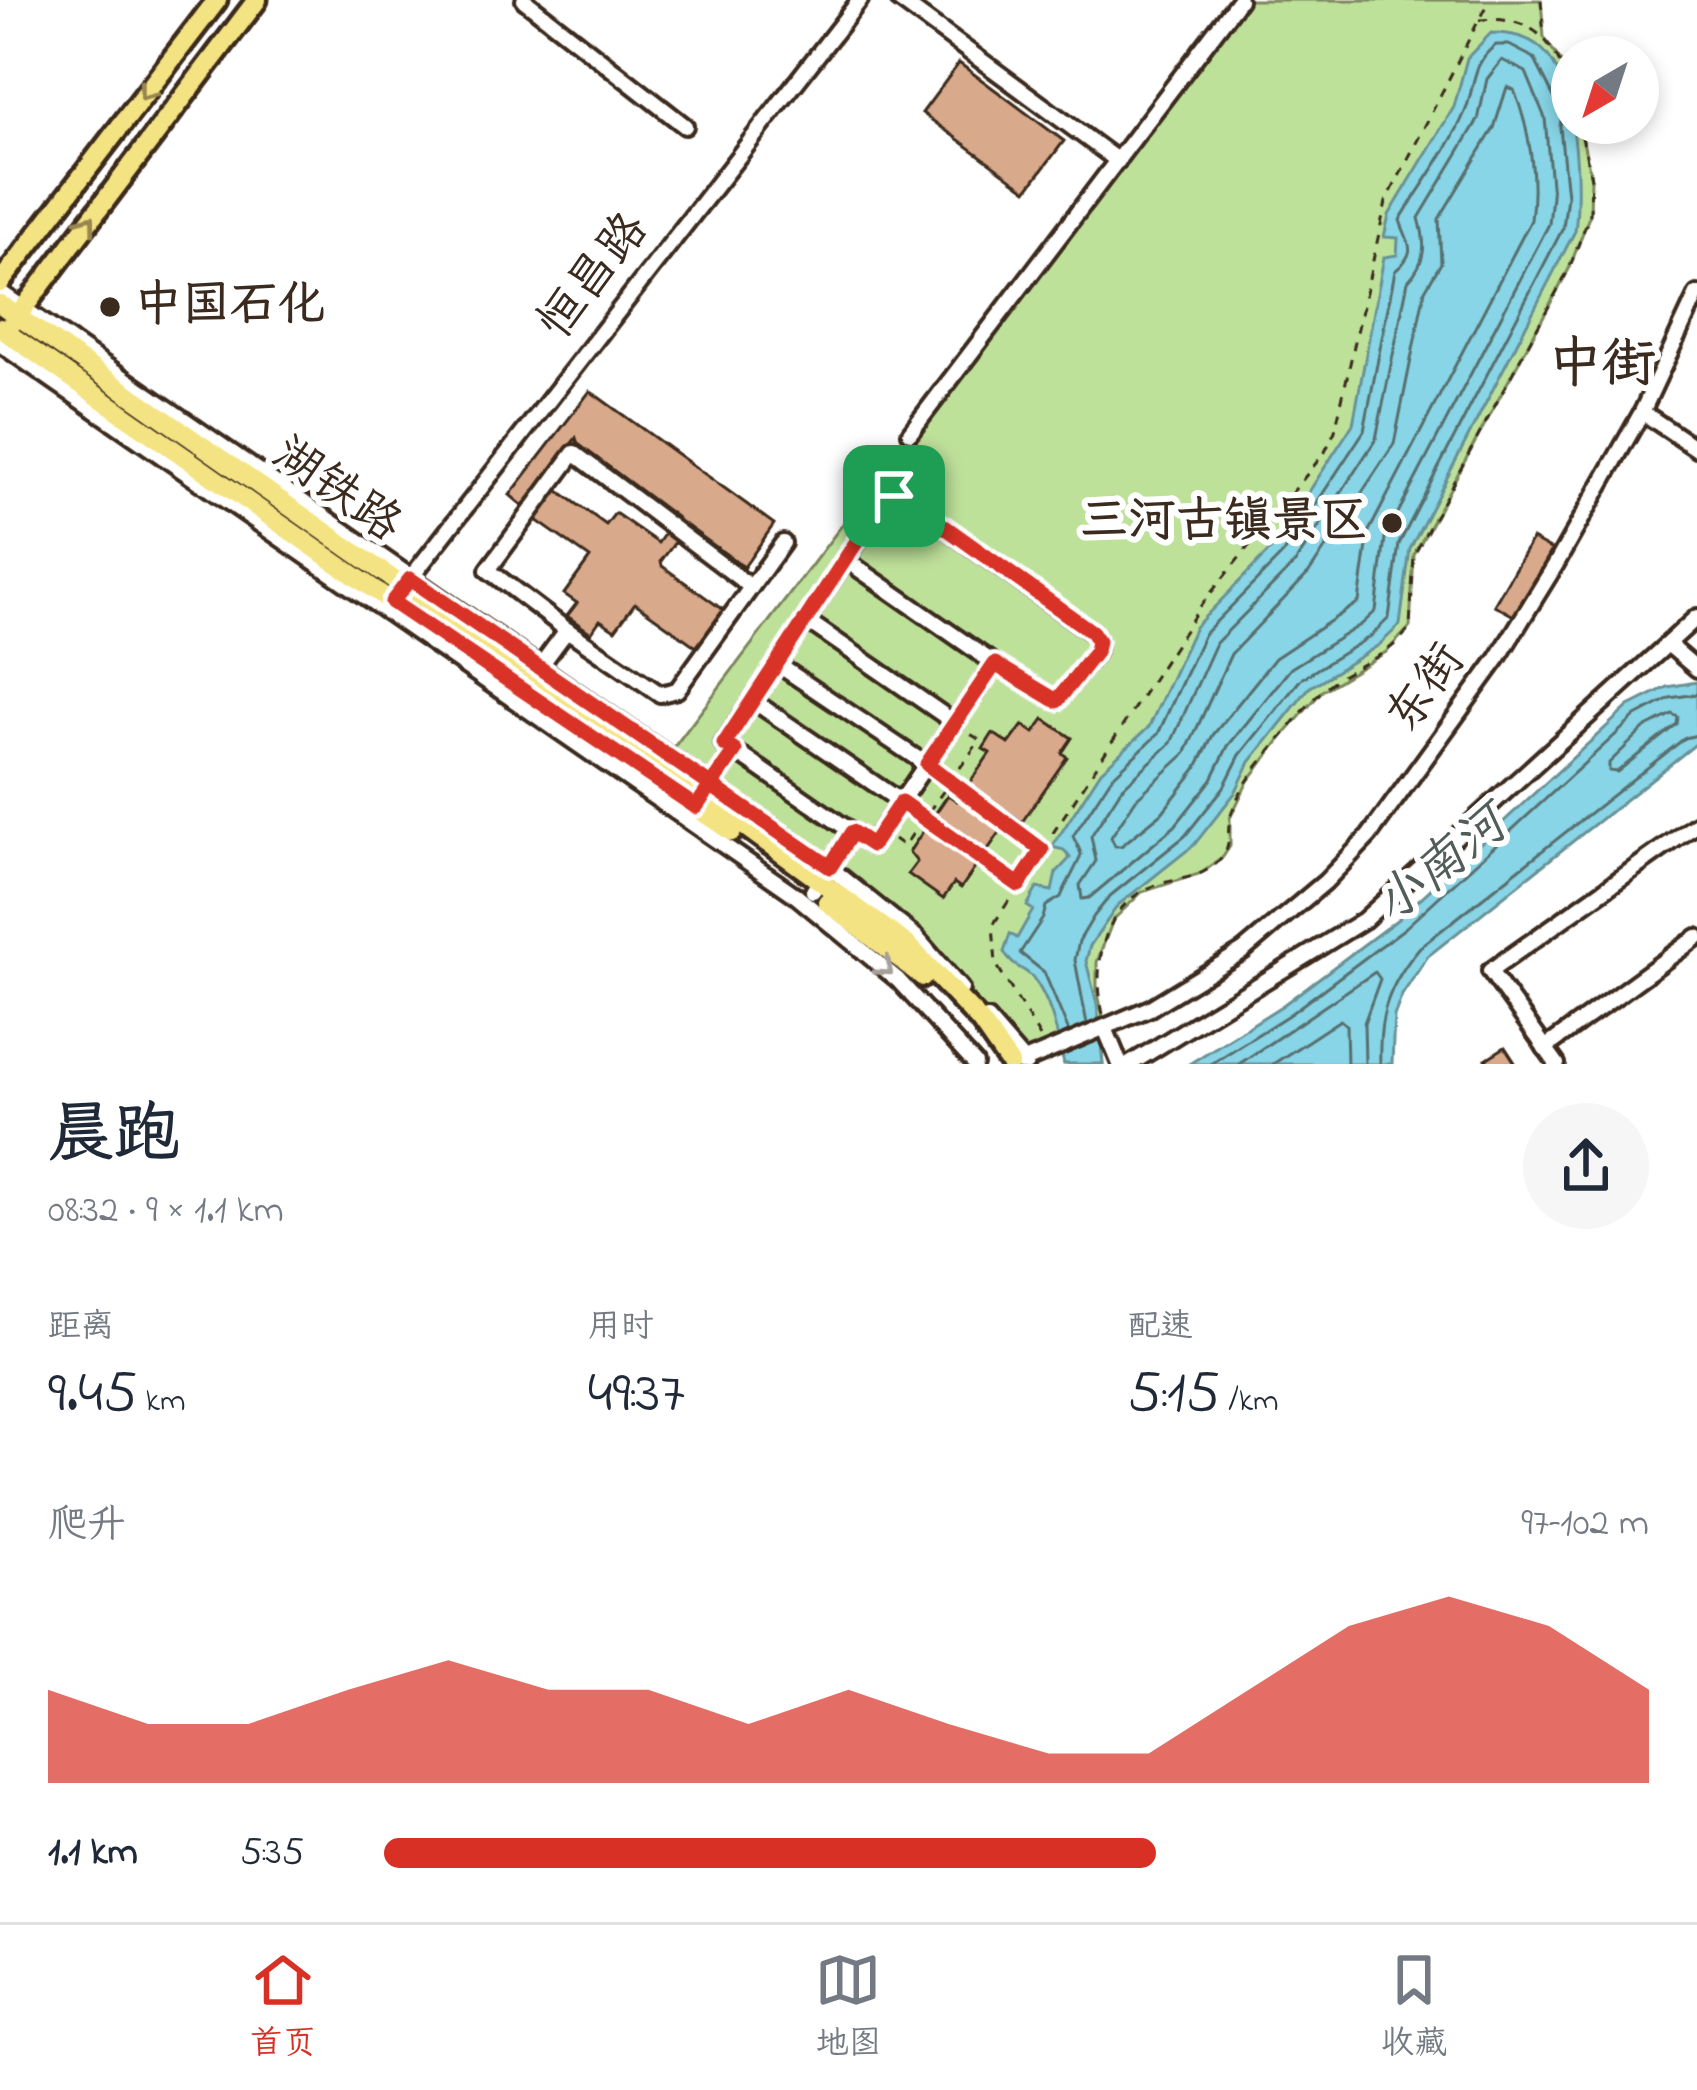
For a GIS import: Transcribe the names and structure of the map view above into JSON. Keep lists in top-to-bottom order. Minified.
{"streets":{"main road":["湖铁路"],"street":["恒昌路","东街"]},"crossings":[["恒昌路","湖铁路"],["湖铁路","东街"]],"districts":["中街"],"water":["小南河"],"places":["中国石化","三河古镇景区"],"north":"bottom left","page":{"heading":["晨跑","08:32 · 9 × 1.1 km"],"stats":[["距离","9.45 km"],["用时","49:37"],["配速","5:15 /km"]],"chart":["爬升","97–102 m"],"list":[{"name":"1.1 km","note":"5:35"}],"tabs":["首页","地图","收藏"]}}
